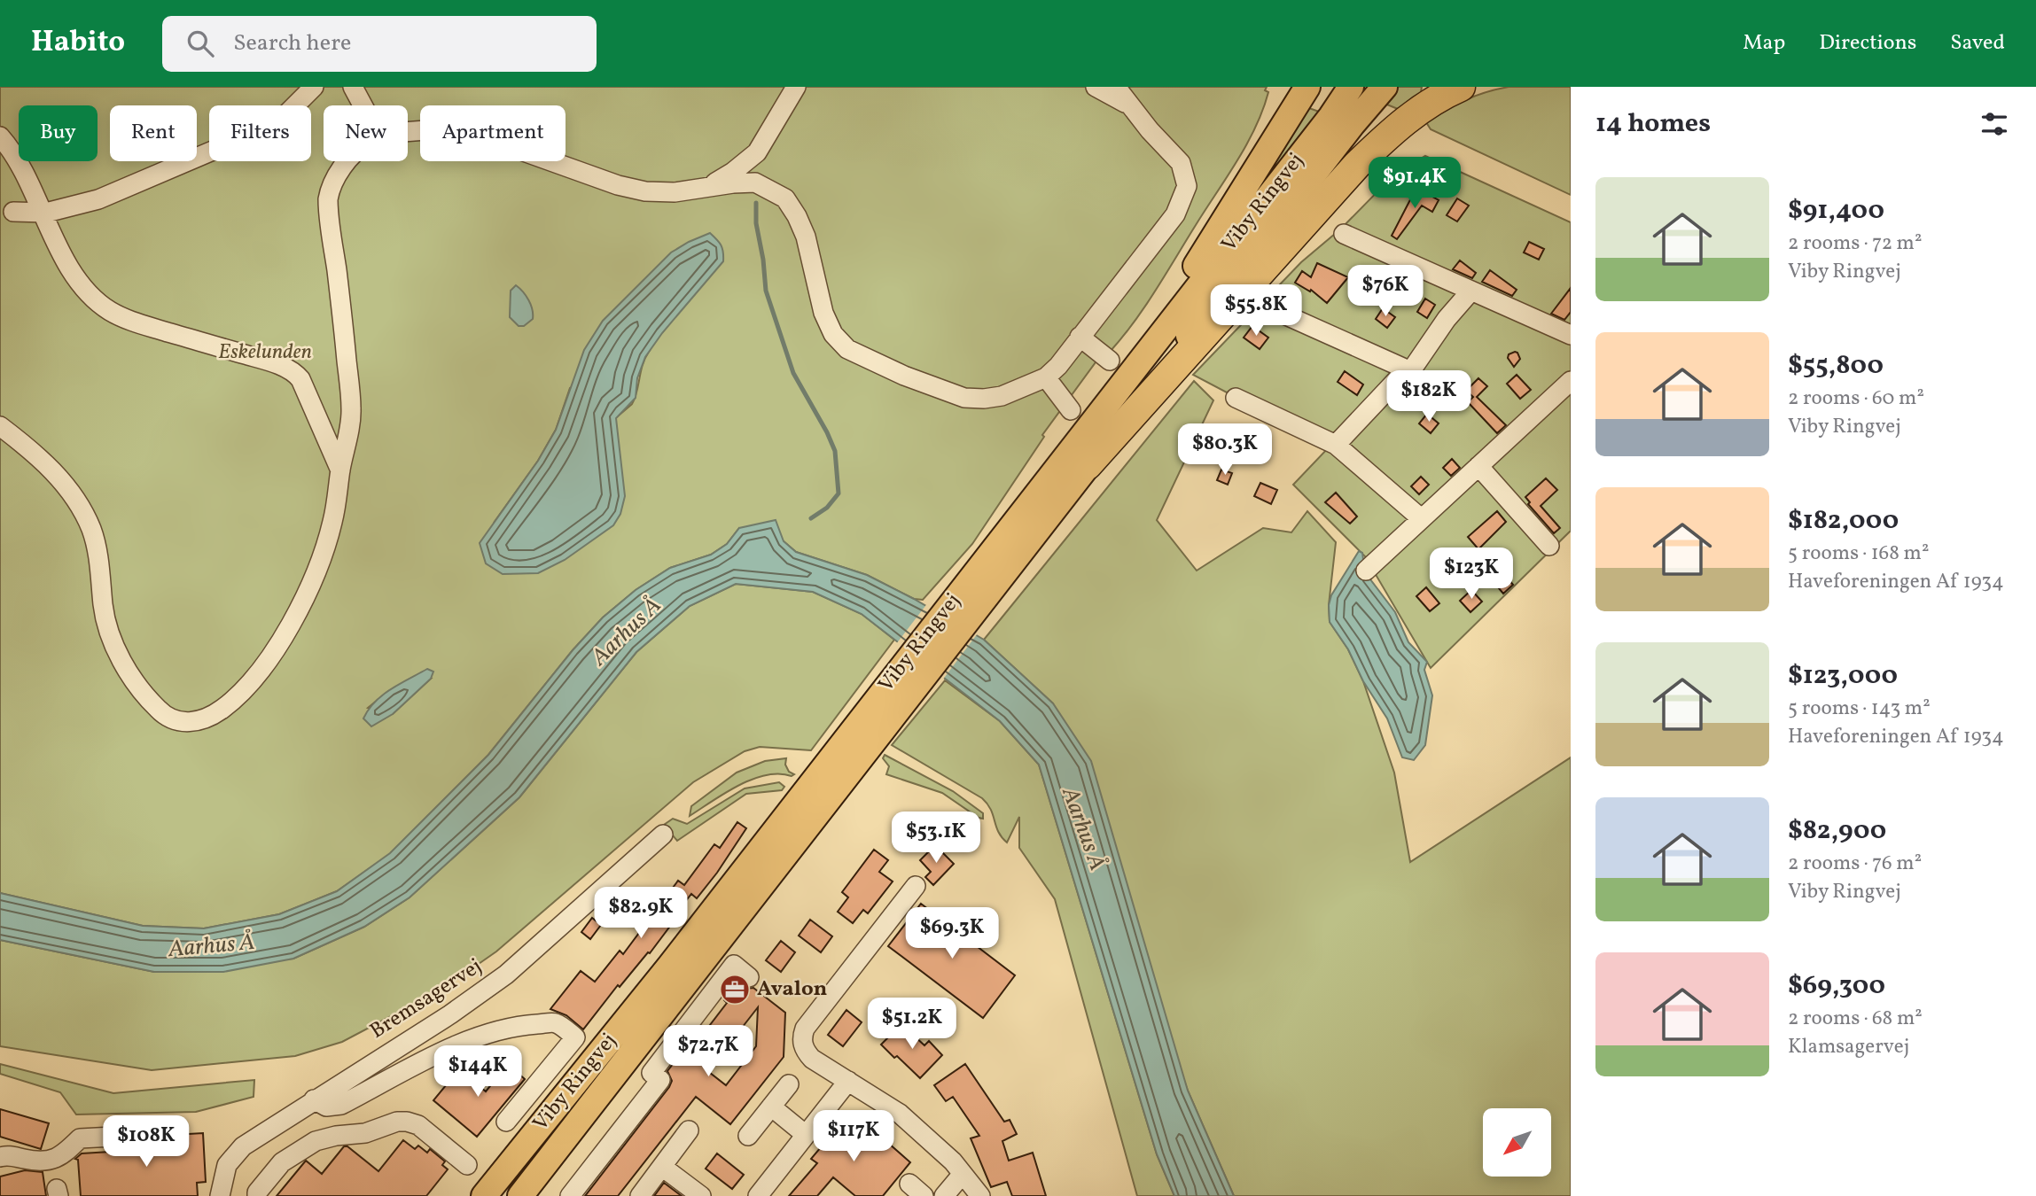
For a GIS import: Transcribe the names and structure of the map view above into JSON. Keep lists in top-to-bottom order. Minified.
{"streets":{"main road":["Viby Ringvej"],"street":["Bremsagervej"]},"water":["Aarhus Å"],"parks":["Eskelunden"],"places":{"office":["Avalon"]},"north":"bottom left","page":{"header":"Habito","search":"Search here","nav":["Map","Directions","Saved"],"heading":"14 homes","chip":["Buy","Rent","Filters","New","Apartment"],"price":["$91.4K","$76K","$55.8K","$182K","$80.3K","$123K","$53.1K","$82.9K","$69.3K","$51.2K","$72.7K","$144K","$117K","$108K"],"list":[{"name":"$91,400","note":"2 rooms · 72 m² · Viby Ringvej"},{"name":"$55,800","note":"2 rooms · 60 m² · Viby Ringvej"},{"name":"$182,000","note":"5 rooms · 168 m² · Haveforeningen Af 1934"},{"name":"$123,000","note":"5 rooms · 143 m² · Haveforeningen Af 1934"},{"name":"$82,900","note":"2 rooms · 76 m² · Viby Ringvej"},{"name":"$69,300","note":"2 rooms · 68 m² · Klamsagervej"}]}}
